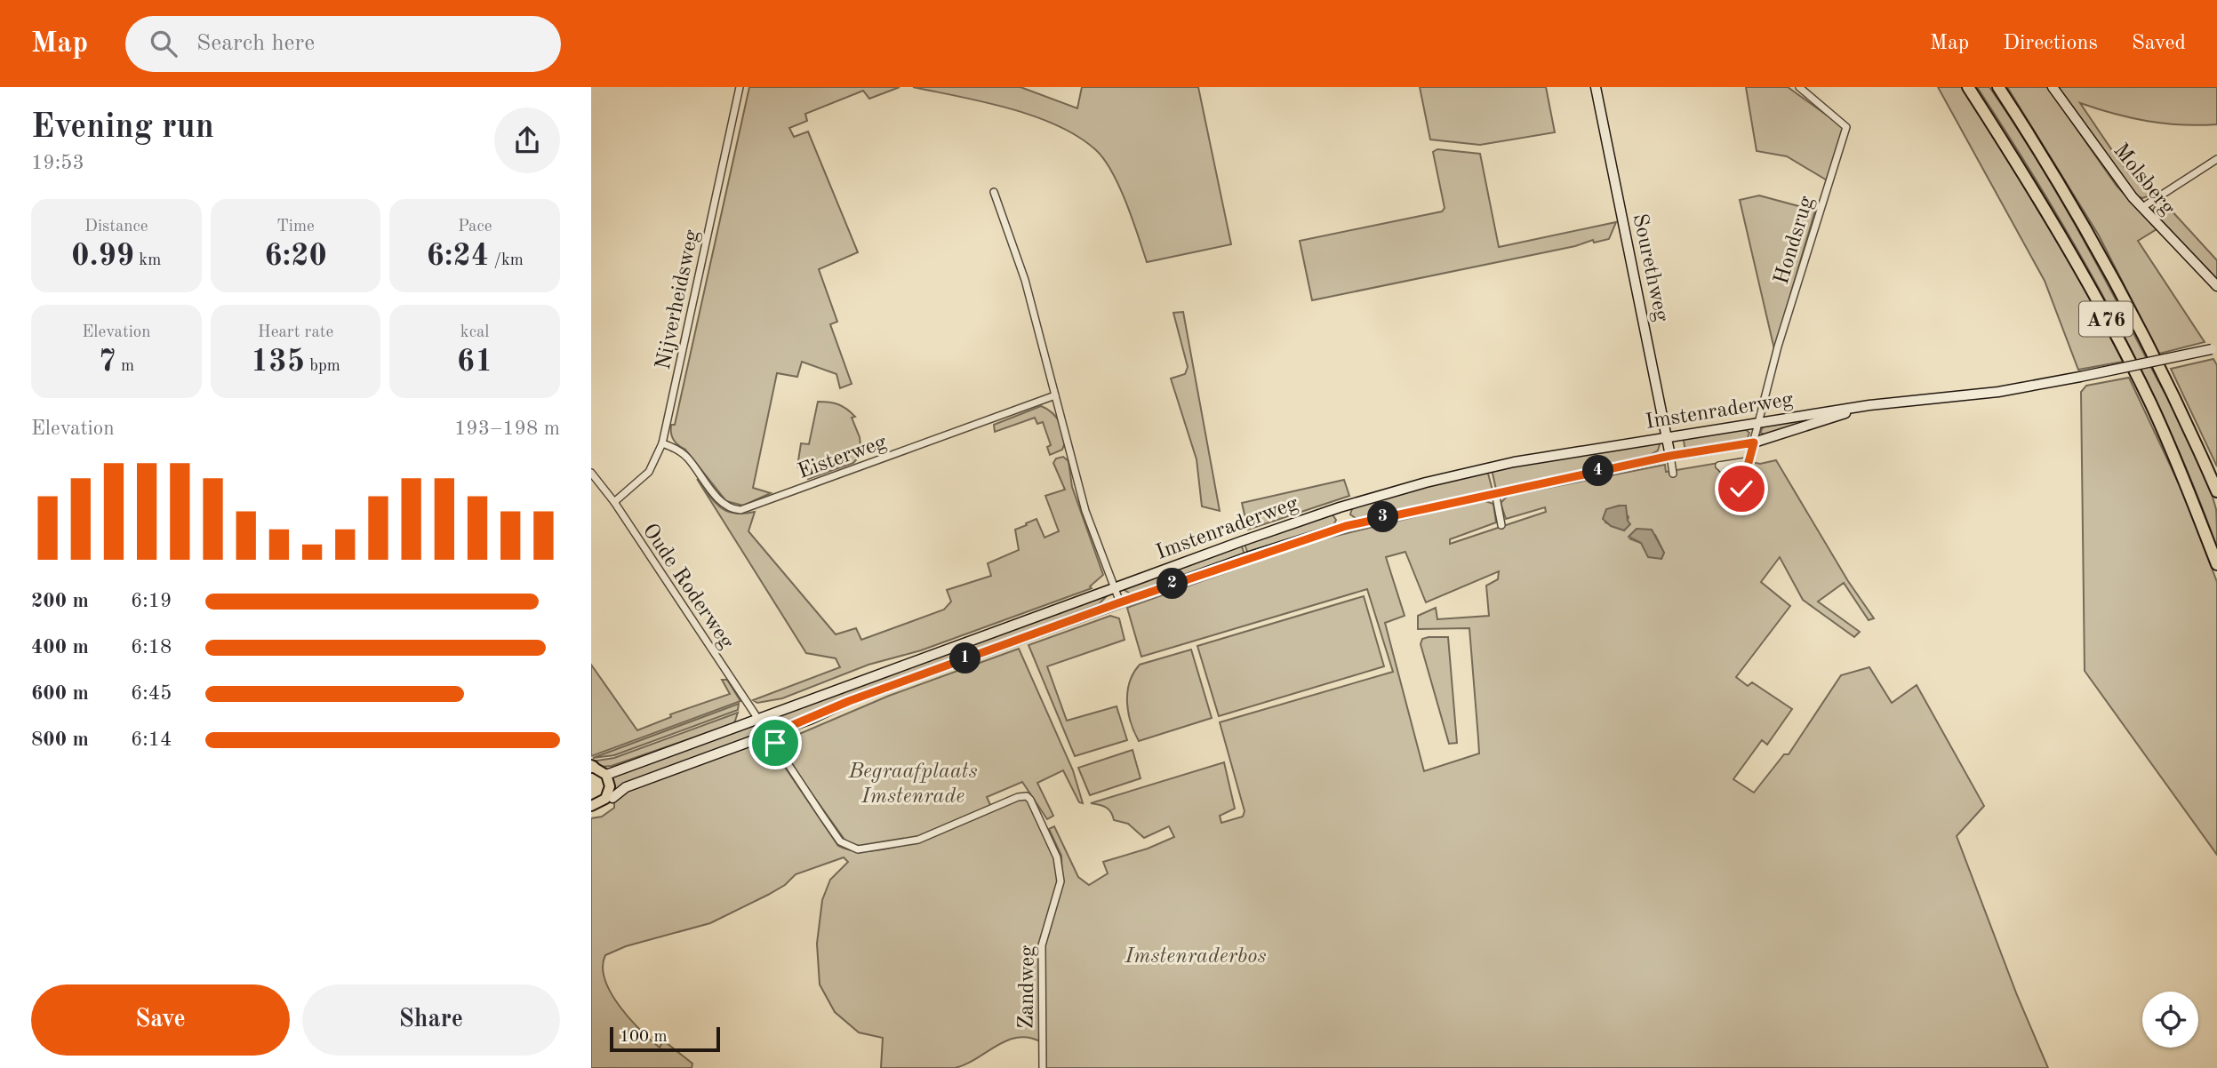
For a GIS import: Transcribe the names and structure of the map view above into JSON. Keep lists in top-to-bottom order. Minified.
{"streets":{"highway":["A76"],"street":["Molsberg","Hondsrug","Sourethweg","Nijverheidsweg","Imstenraderweg","Eisterweg","Oude Roderweg","Zandweg"]},"crossings":[["Hondsrug","Imstenraderweg"],["Sourethweg","Imstenraderweg"],["Nijverheidsweg","Eisterweg"],["Nijverheidsweg","Oude Roderweg"],["Imstenraderweg","Oude Roderweg"],["Imstenraderweg","Zandweg"],["Oude Roderweg","Zandweg"]],"parks":["Begraafplaats Imstenrade","Imstenraderbos"],"scale_bar":"100 m","page":{"header":"Map","search":"Search here","nav":["Map","Directions","Saved"],"heading":["Evening run","19:53"],"stats":[["Distance","0.99 km"],["Time","6:20"],["Pace","6:24 /km"],["Elevation","7 m"],["Heart rate","135 bpm"],["kcal","61"]],"chart":["Elevation","193–198 m"],"pins":["4","3","2","1"],"list":[{"name":"200 m","note":"6:19"},{"name":"400 m","note":"6:18"},{"name":"600 m","note":"6:45"},{"name":"800 m","note":"6:14"}],"buttons":["Save","Share"],"scale":"100 m"}}
